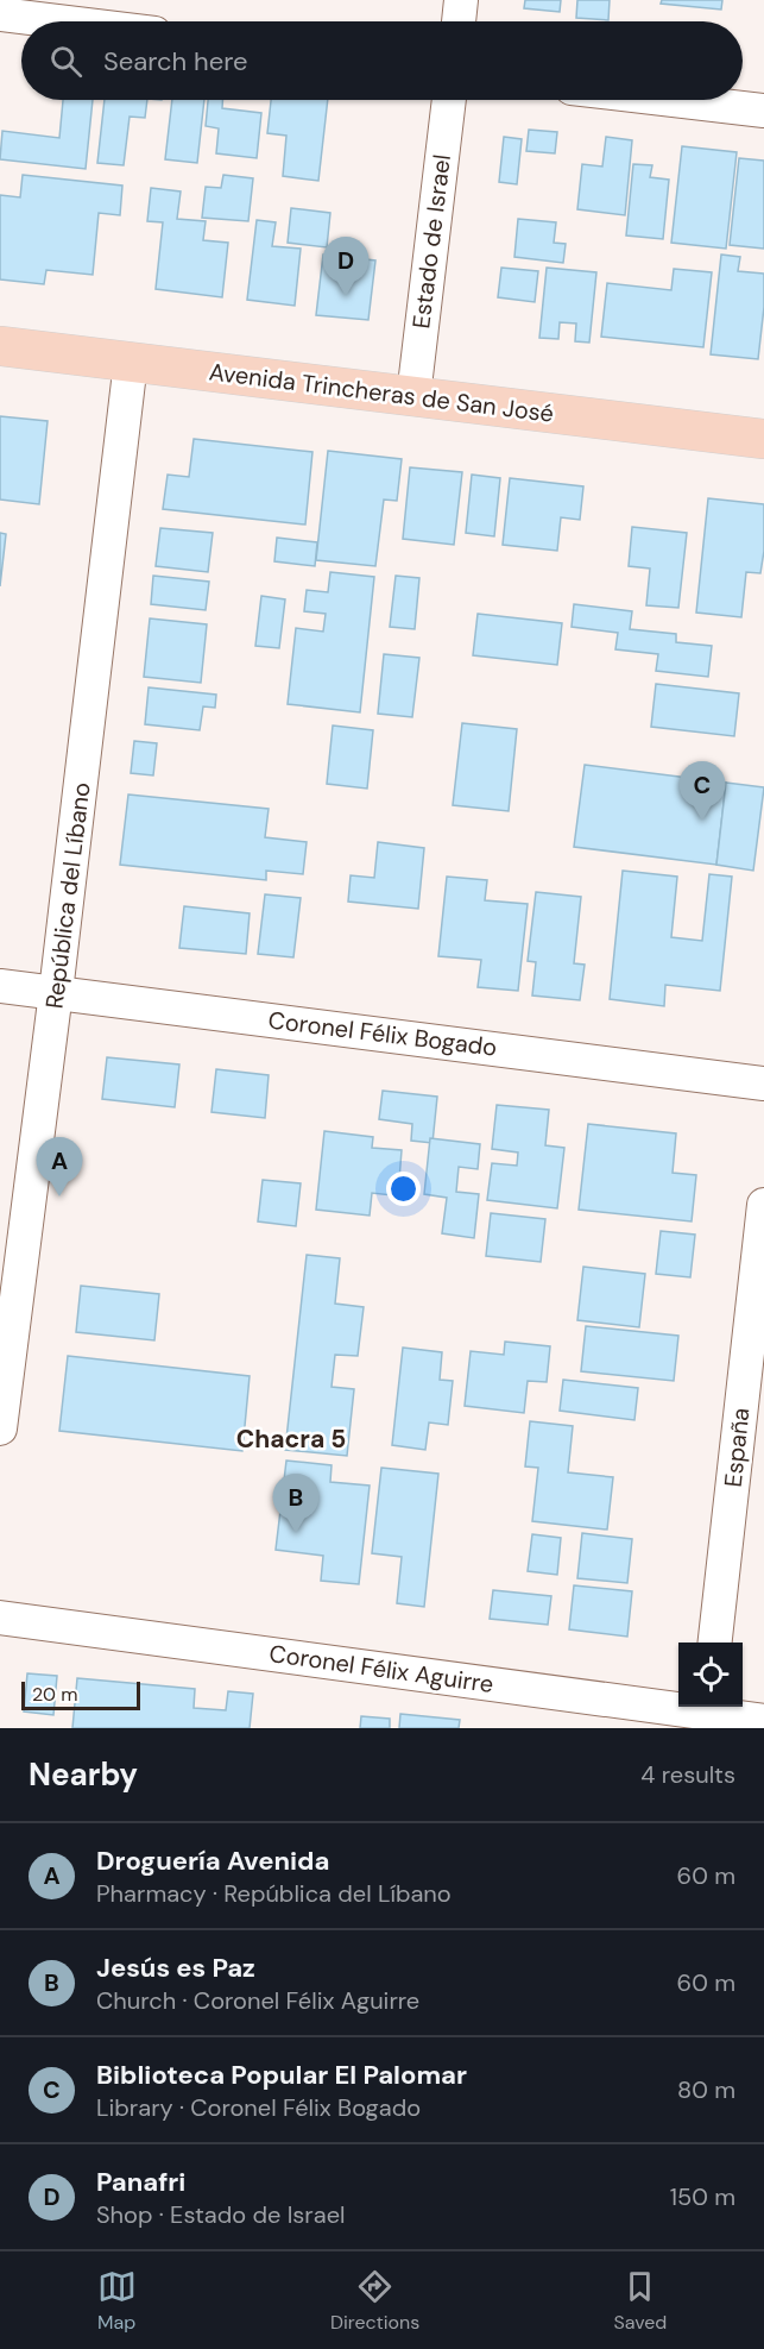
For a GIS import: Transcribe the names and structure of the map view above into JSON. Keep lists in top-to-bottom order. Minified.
{"streets":{"main road":["Avenida Trincheras de San José"],"street":["Estado de Israel","República del Líbano","Coronel Félix Bogado","España","Coronel Félix Aguirre"]},"crossings":[["Estado de Israel","Avenida Trincheras de San José"],["Avenida Trincheras de San José","República del Líbano"],["República del Líbano","Coronel Félix Bogado"]],"districts":["Chacra 5"],"scale_bar":"20 m","page":{"search":"Search here","pins":["D","C","A","B"],"scale":"20 m","heading":["Nearby","4 results"],"list":[{"mark":"A","name":"Droguería Avenida","note":"Pharmacy · República del Líbano","value":"60 m"},{"mark":"B","name":"Jesús es Paz","note":"Church · Coronel Félix Aguirre","value":"60 m"},{"mark":"C","name":"Biblioteca Popular El Palomar","note":"Library · Coronel Félix Bogado","value":"80 m"},{"mark":"D","name":"Panafri","note":"Shop · Estado de Israel","value":"150 m"}],"nav":["Map","Directions","Saved"]}}
